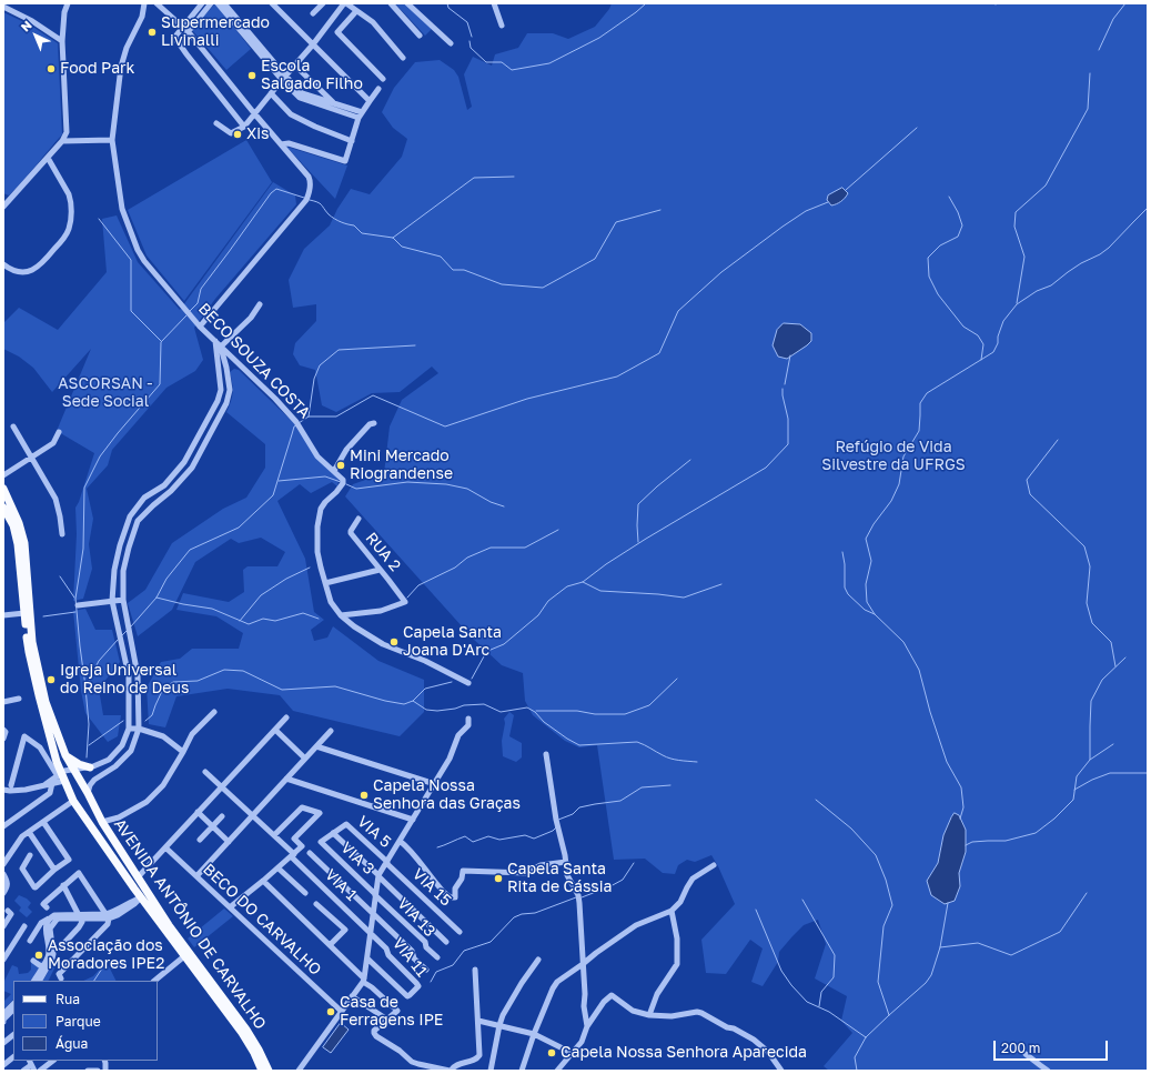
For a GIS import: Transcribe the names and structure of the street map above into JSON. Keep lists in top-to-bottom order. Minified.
{"streets":{"main road":["AVENIDA ANTÔNIO DE CARVALHO"],"street":["BECO SOUZA COSTA","RUA 2","VIA 5","VIA 3","VIA 1","VIA 15","VIA 13","BECO DO CARVALHO","VIA 11"]},"crossings":[["VIA 5","VIA 3"],["VIA 5","VIA 15"],["VIA 3","VIA 13"],["VIA 1","VIA 11"]],"parks":["ASCORSAN - Sede Social","Refúgio de Vida Silvestre da UFRGS"],"places":["Supermercado Livinalli","Food Park","Escola Salgado Filho","Xis","Mini Mercado Riograndense","Capela Santa Joana D'Arc","Igreja Universal do Reino de Deus","Capela Nossa Senhora das Graças","Capela Santa Rita de Cássia","Associação dos Moradores IPE2","Casa de Ferragens IPE","Capela Nossa Senhora Aparecida"],"legend":["Rua","Parque","Água"],"scale_bar":"200 m","north":"top left"}
